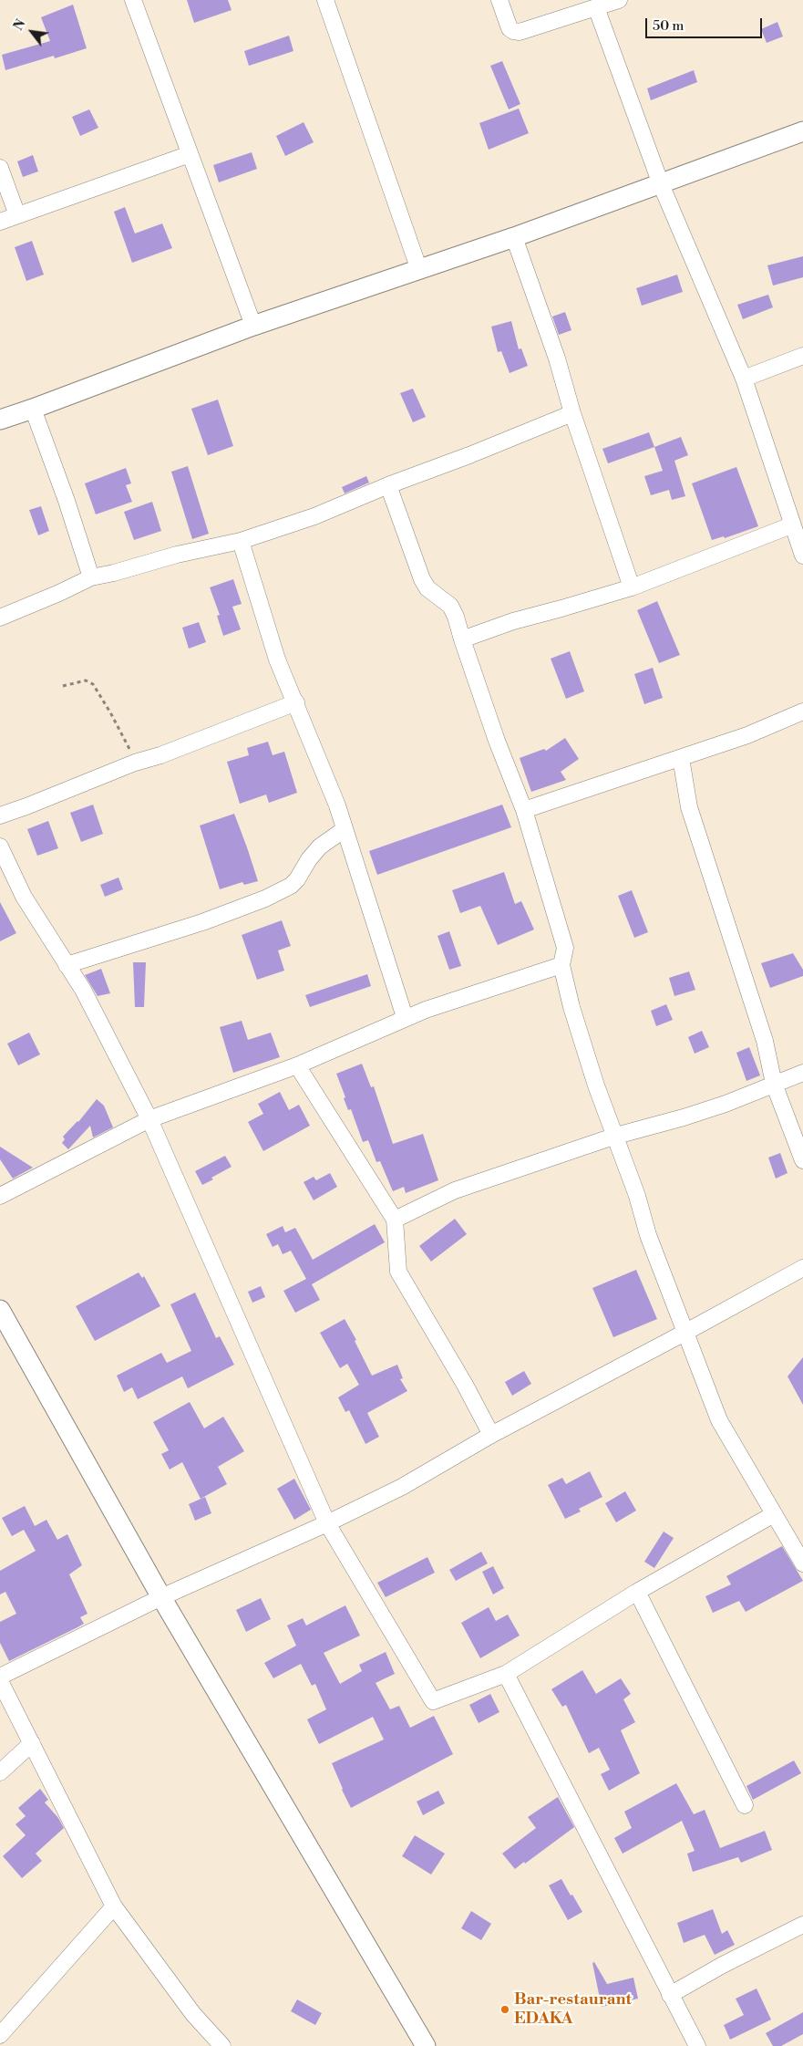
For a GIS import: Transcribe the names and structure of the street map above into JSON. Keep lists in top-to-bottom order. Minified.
{"places":["Bar-restaurant EDAKA"],"scale_bar":"50 m","north":"top left"}
